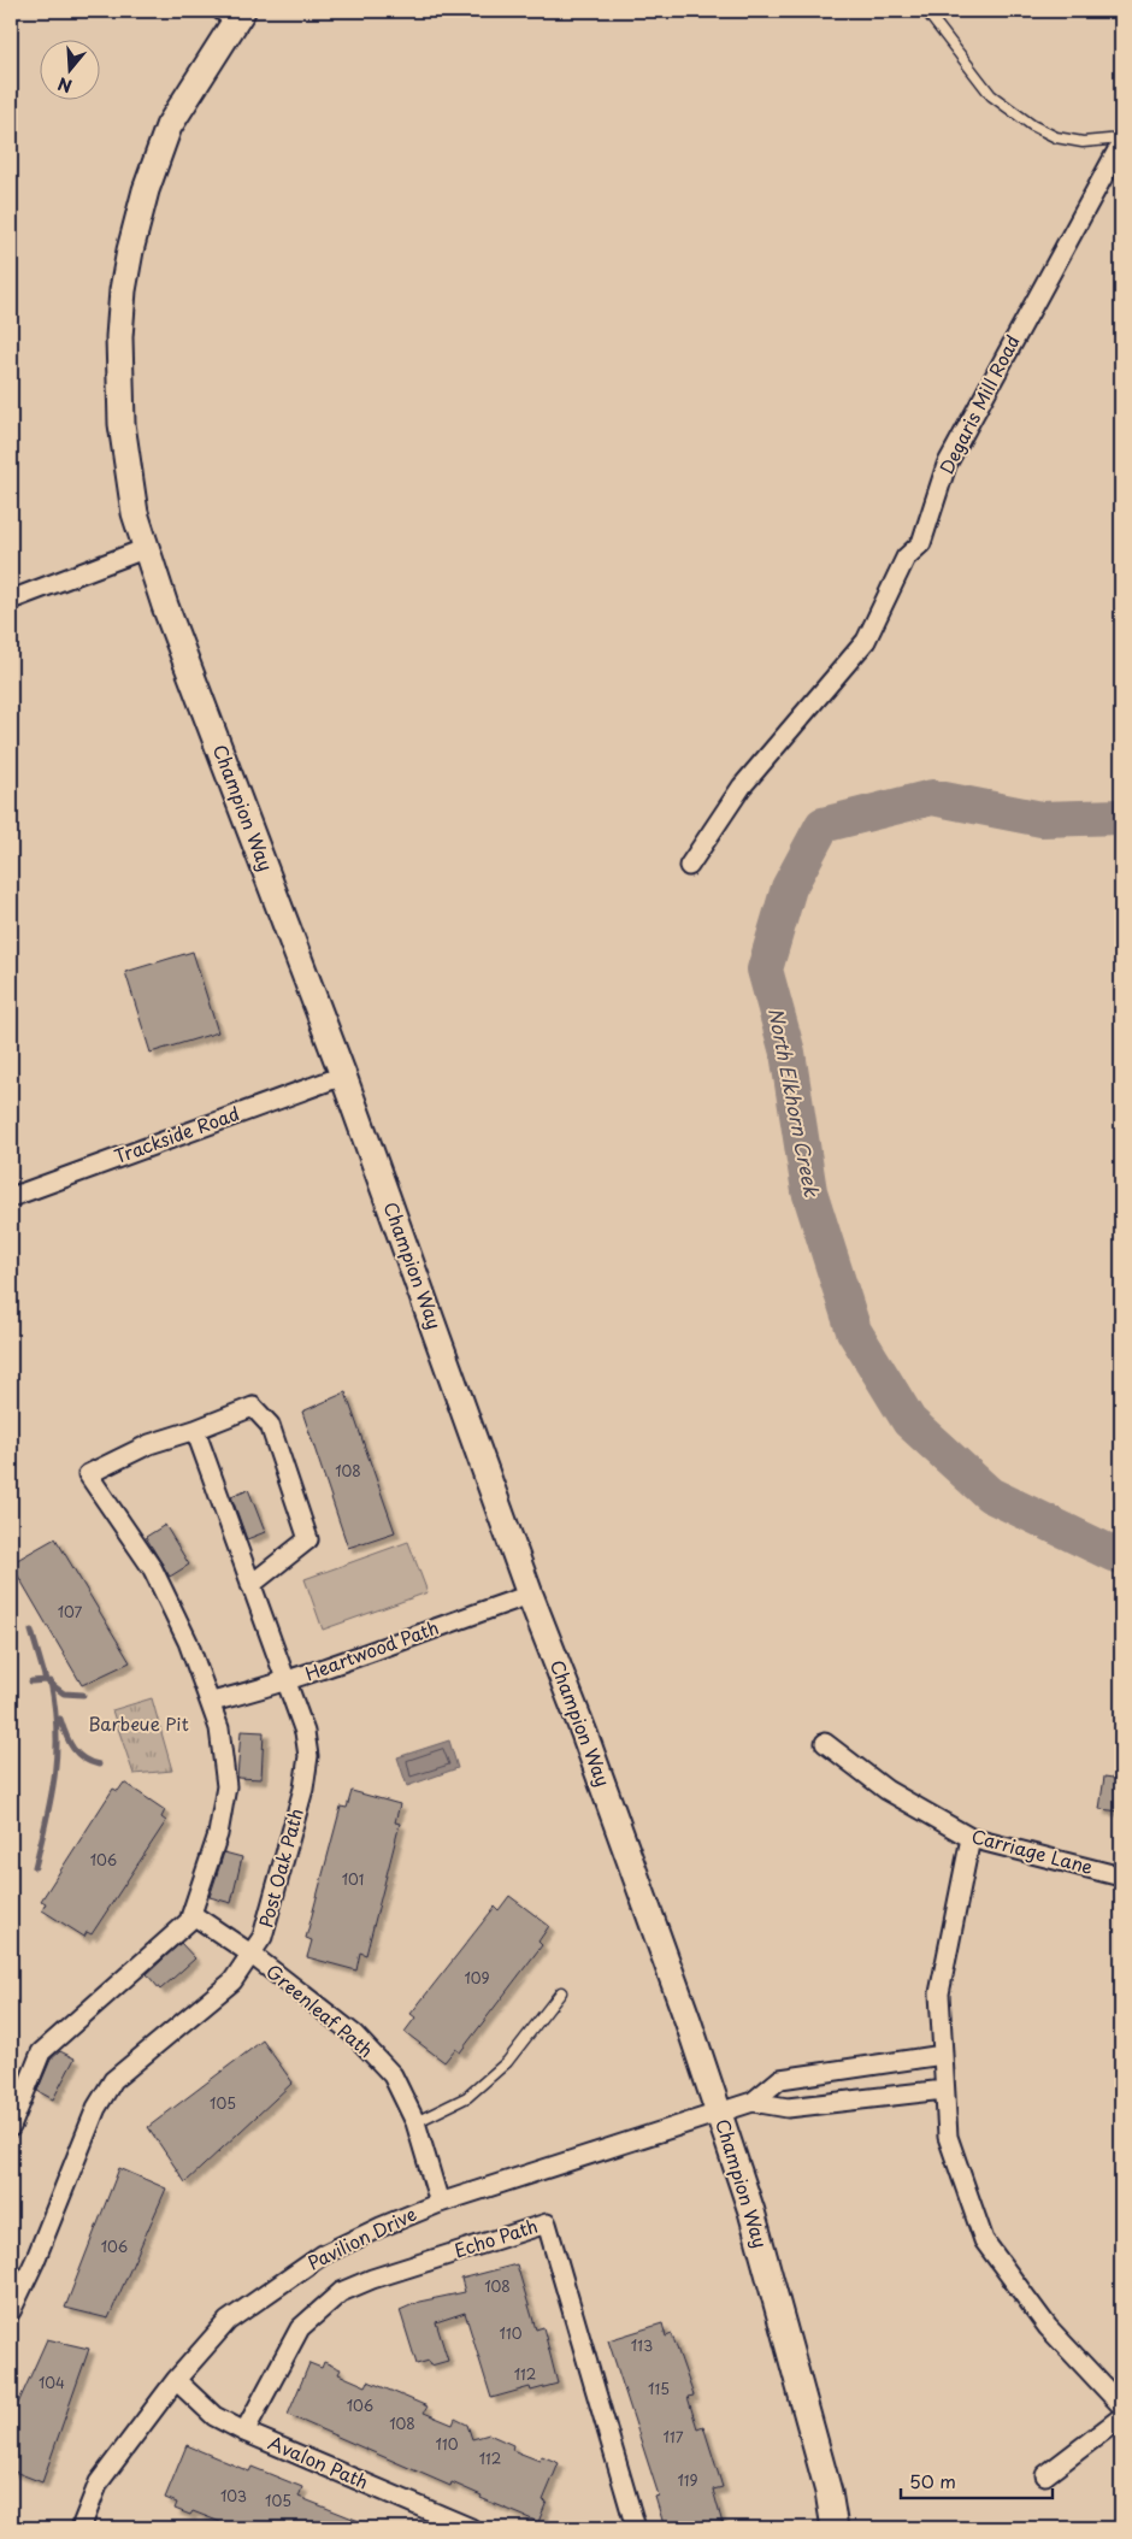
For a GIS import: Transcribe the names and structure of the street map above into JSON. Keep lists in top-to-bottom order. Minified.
{"streets":{"main road":["Champion Way"],"street":["Degaris Mill Road","Trackside Road","Heartwood Path","Carriage Lane","Post Oak Path","Greenleaf Path","Pavilion Drive","Echo Path","Avalon Path"]},"crossings":[["Champion Way","Trackside Road"],["Champion Way","Heartwood Path"],["Champion Way","Pavilion Drive"],["Heartwood Path","Post Oak Path"],["Post Oak Path","Greenleaf Path"],["Greenleaf Path","Pavilion Drive"],["Pavilion Drive","Avalon Path"],["Echo Path","Avalon Path"]],"water":["North Elkhorn Creek"],"parks":["Barbeue Pit"],"house_numbers":["108","107","106","101","109","105","106","108","110","113","112","104","115","106","108","117","110","112","119","103","105"],"scale_bar":"50 m","north":"bottom"}
